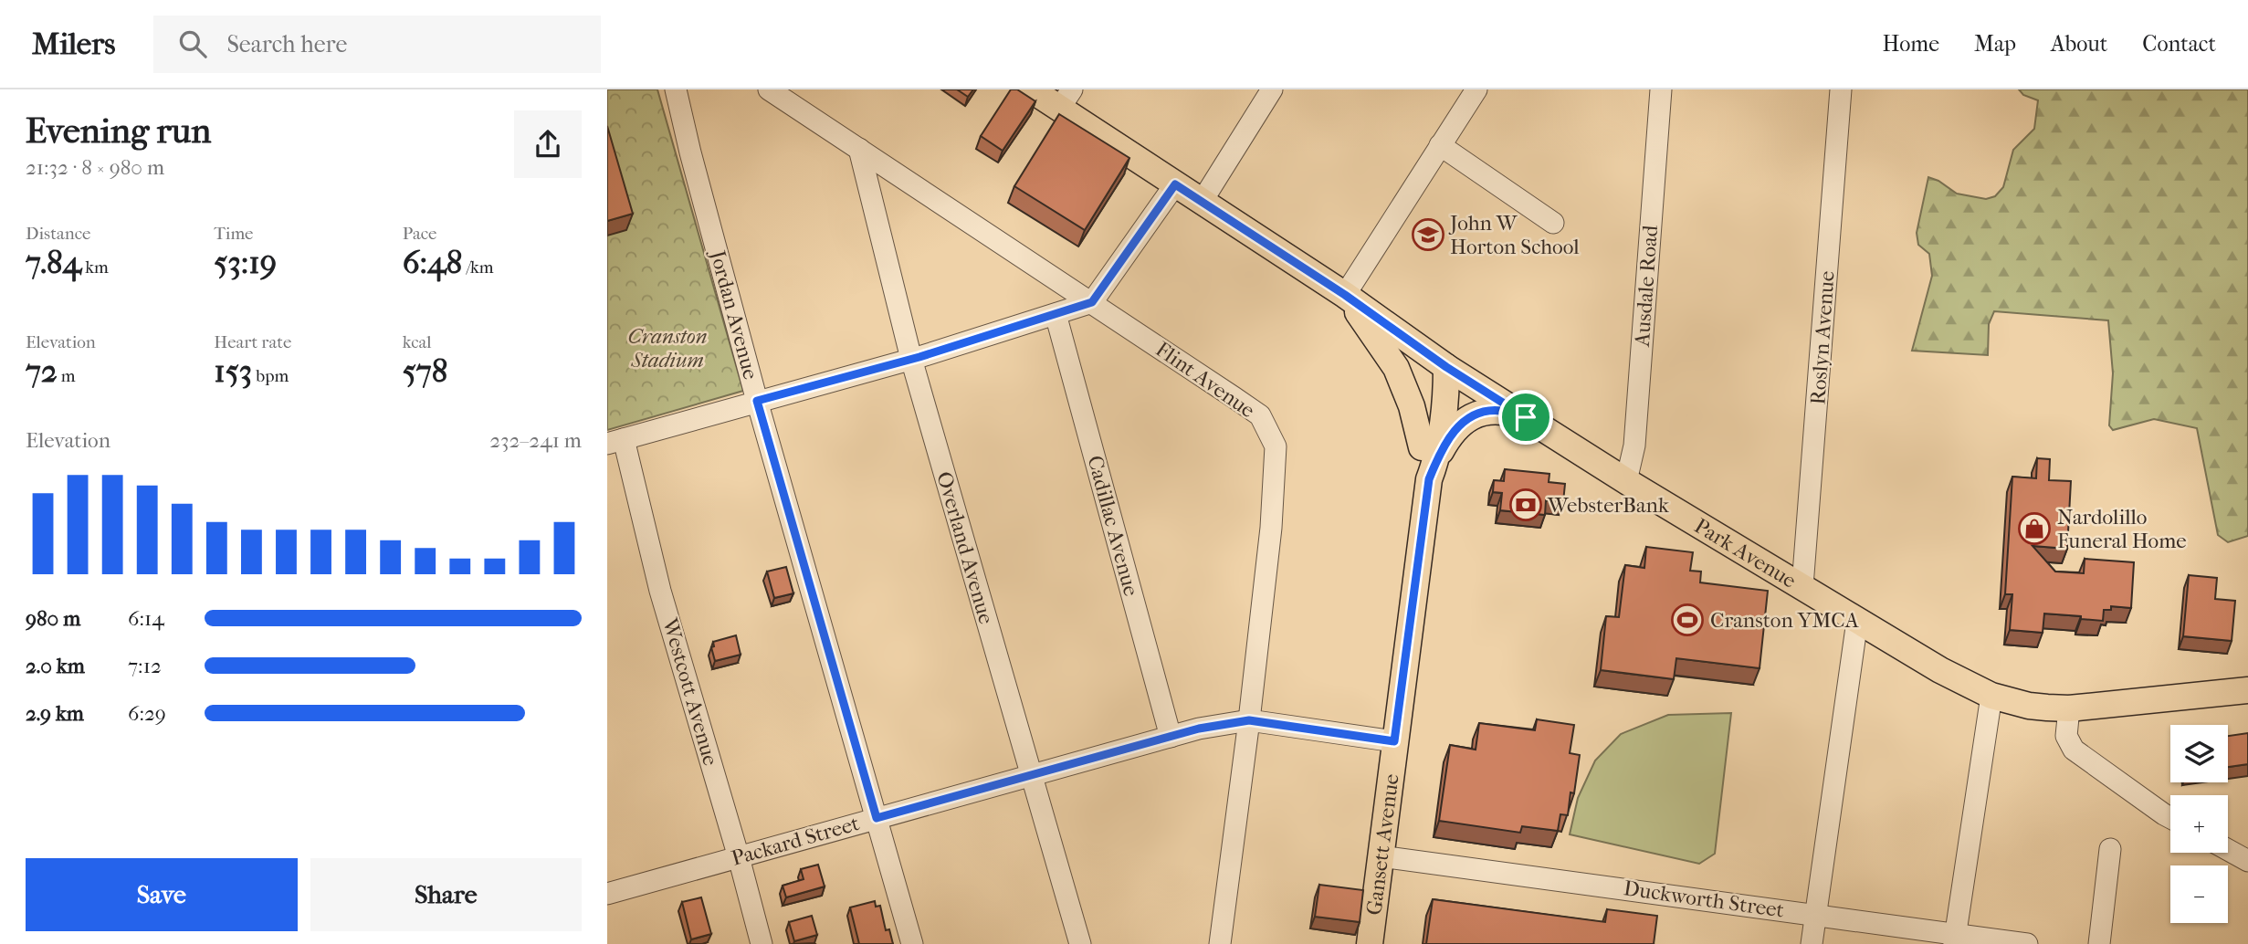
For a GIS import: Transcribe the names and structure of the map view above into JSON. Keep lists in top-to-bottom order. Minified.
{"streets":{"main road":["Park Avenue","Gansett Avenue"],"street":["Ausdale Road","Jordan Avenue","Roslyn Avenue","Flint Avenue","Cadillac Avenue","Overland Avenue","Westcott Avenue","Packard Street","Duckworth Street"]},"crossings":[["Ausdale Road","Park Avenue"],["Jordan Avenue","Packard Street"],["Roslyn Avenue","Park Avenue"],["Flint Avenue","Overland Avenue"],["Flint Avenue","Packard Street"],["Cadillac Avenue","Packard Street"],["Overland Avenue","Packard Street"],["Park Avenue","Gansett Avenue"],["Westcott Avenue","Packard Street"],["Packard Street","Gansett Avenue"],["Gansett Avenue","Duckworth Street"]],"parks":["Cranston Stadium"],"places":{"school or university":["John W Horton School"],"bank":["WebsterBank"],"shop":["Nardolillo Funeral Home"],"sports":["Cranston YMCA"]},"page":{"header":"Milers","search":"Search here","nav":["Home","Map","About","Contact"],"heading":["Evening run","21:32 · 8 × 980 m"],"stats":[["Distance","7.84 km"],["Time","53:19"],["Pace","6:48 /km"],["Elevation","72 m"],["Heart rate","153 bpm"],["kcal","578"]],"chart":["Elevation","232–241 m"],"list":[{"name":"980 m","note":"6:14"},{"name":"2.0 km","note":"7:12"},{"name":"2.9 km","note":"6:29"}],"map_buttons":["+","−"],"buttons":["Save","Share"]}}
